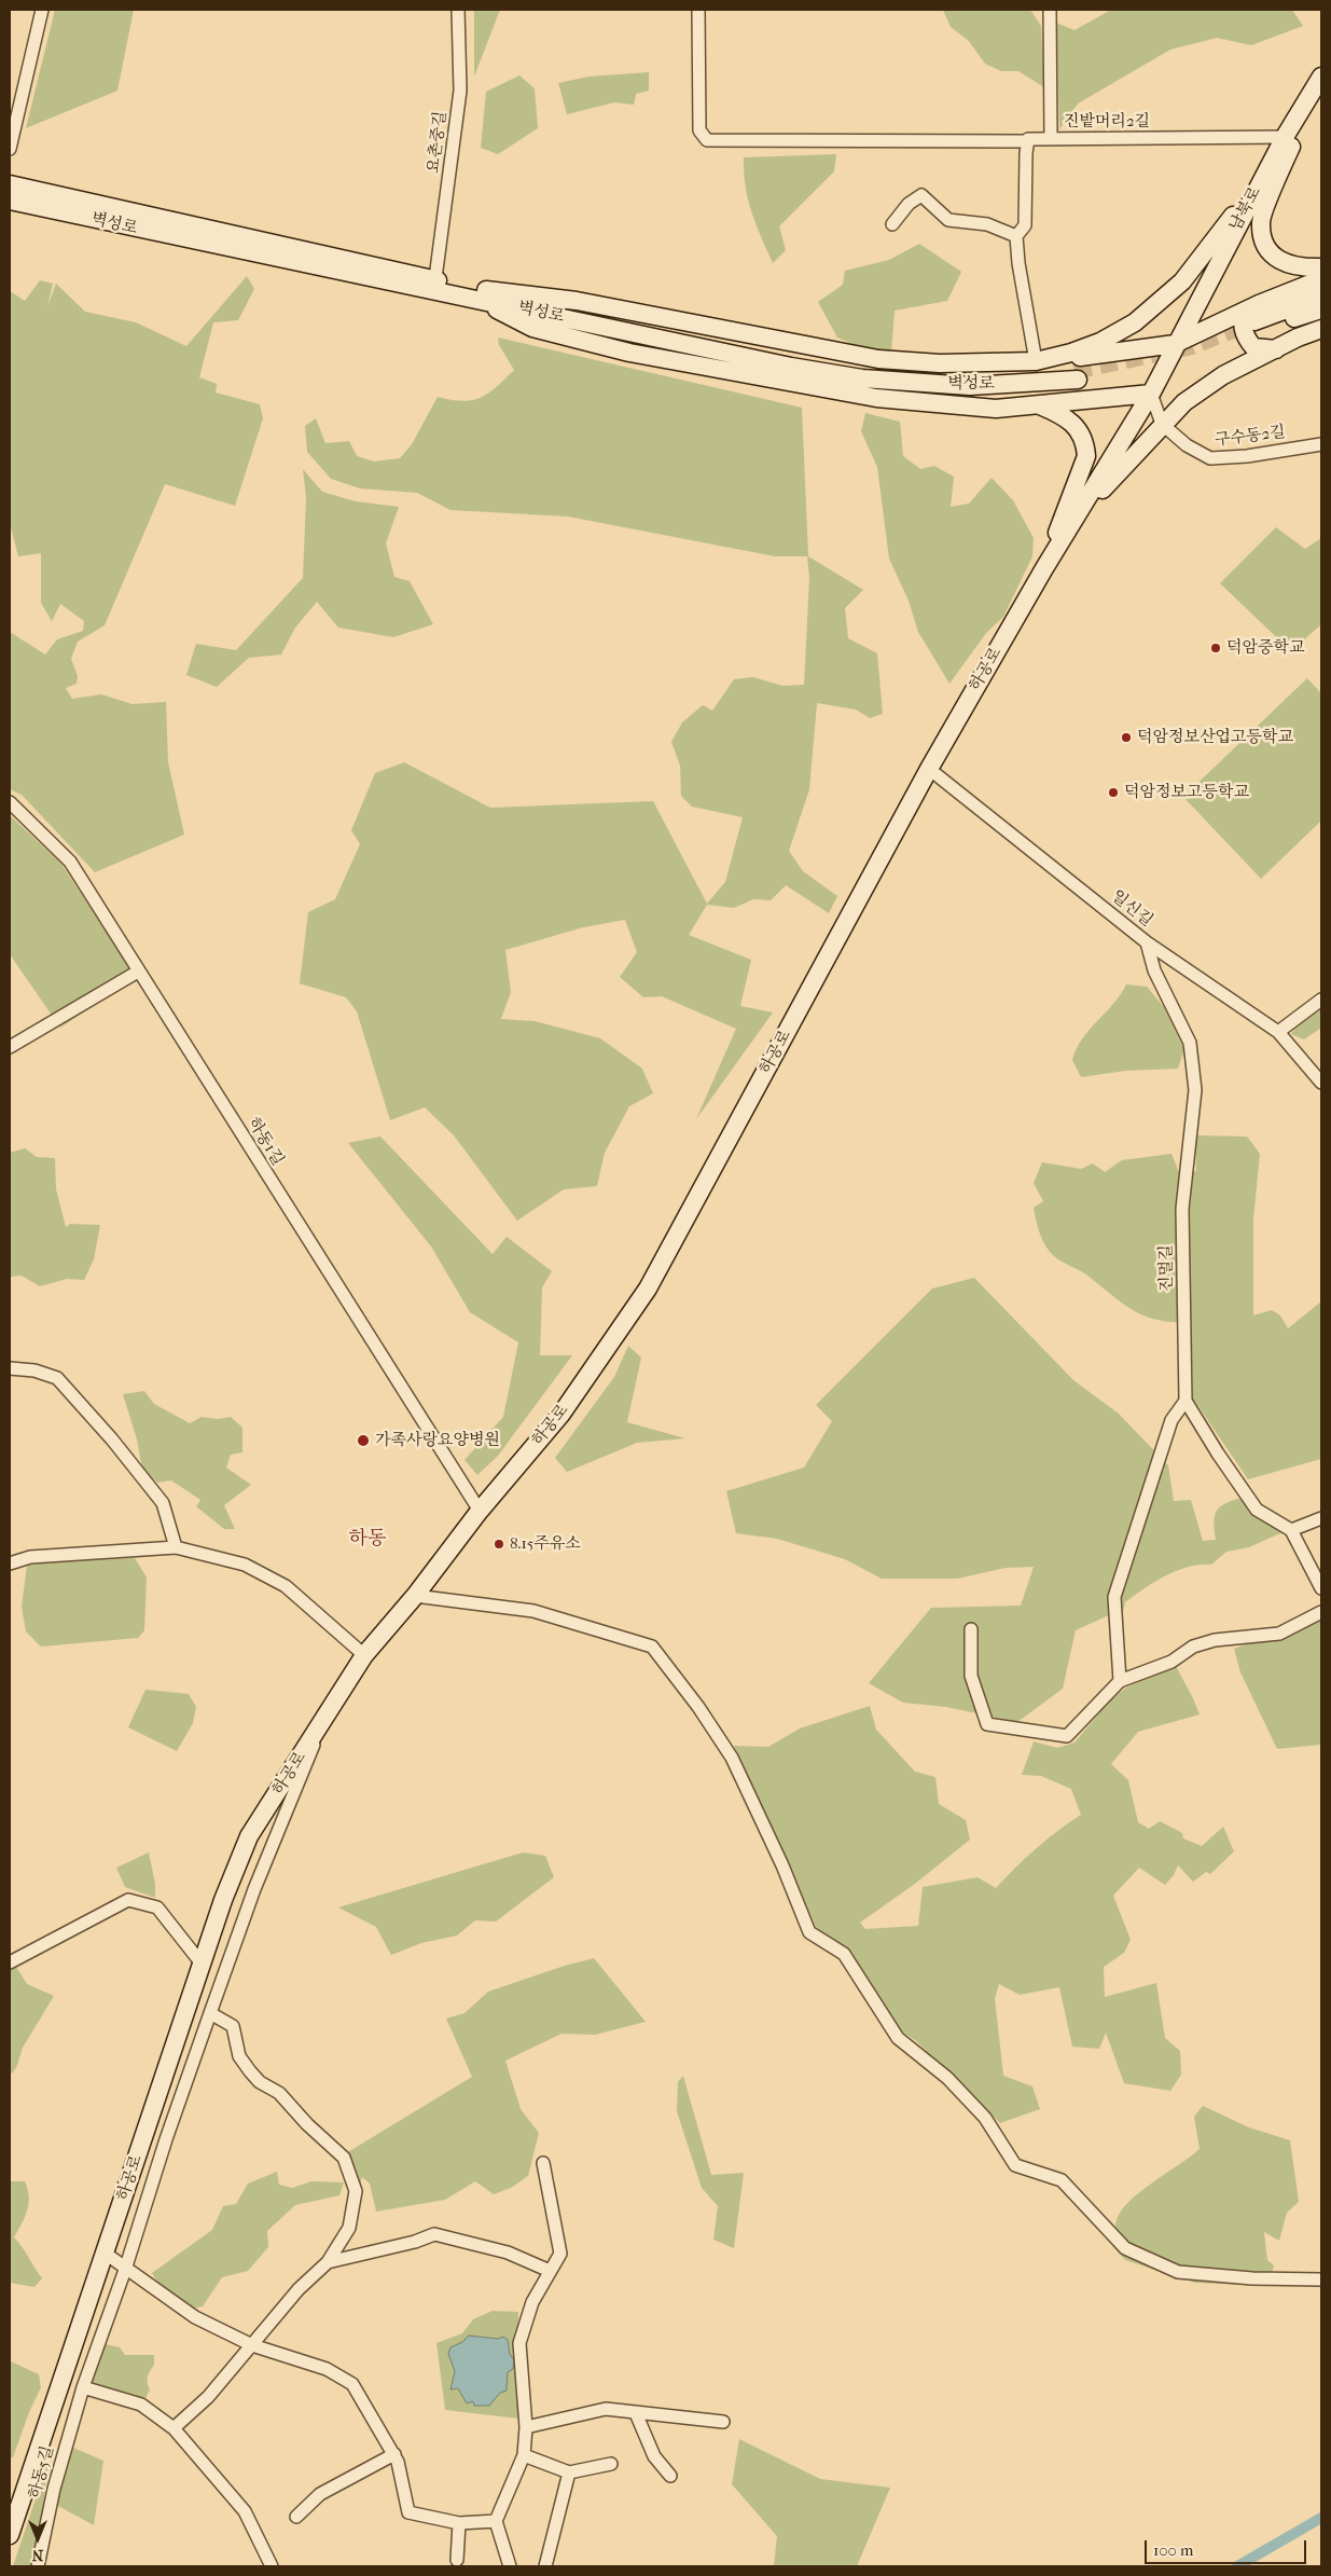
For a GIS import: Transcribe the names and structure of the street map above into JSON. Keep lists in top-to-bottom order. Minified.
{"streets":{"main road":["남북로","벽성로","하공로"],"street":["진밭머리2길","요촌중길","구수동2길","일신길","하동1길","진멀길","하동5길"]},"crossings":[["진밭머리2길","남북로"],["요촌중길","벽성로"],["남북로","하공로"],["구수동2길","하공로"],["하공로","일신길"],["하공로","하동1길"],["하공로","하동5길"],["일신길","진멀길"]],"districts":["하동"],"places":["덕암중학교","덕암정보산업고등학교","덕암정보고등학교","가족사랑요양병원","8.15주유소"],"scale_bar":"100 m","north":"bottom"}
